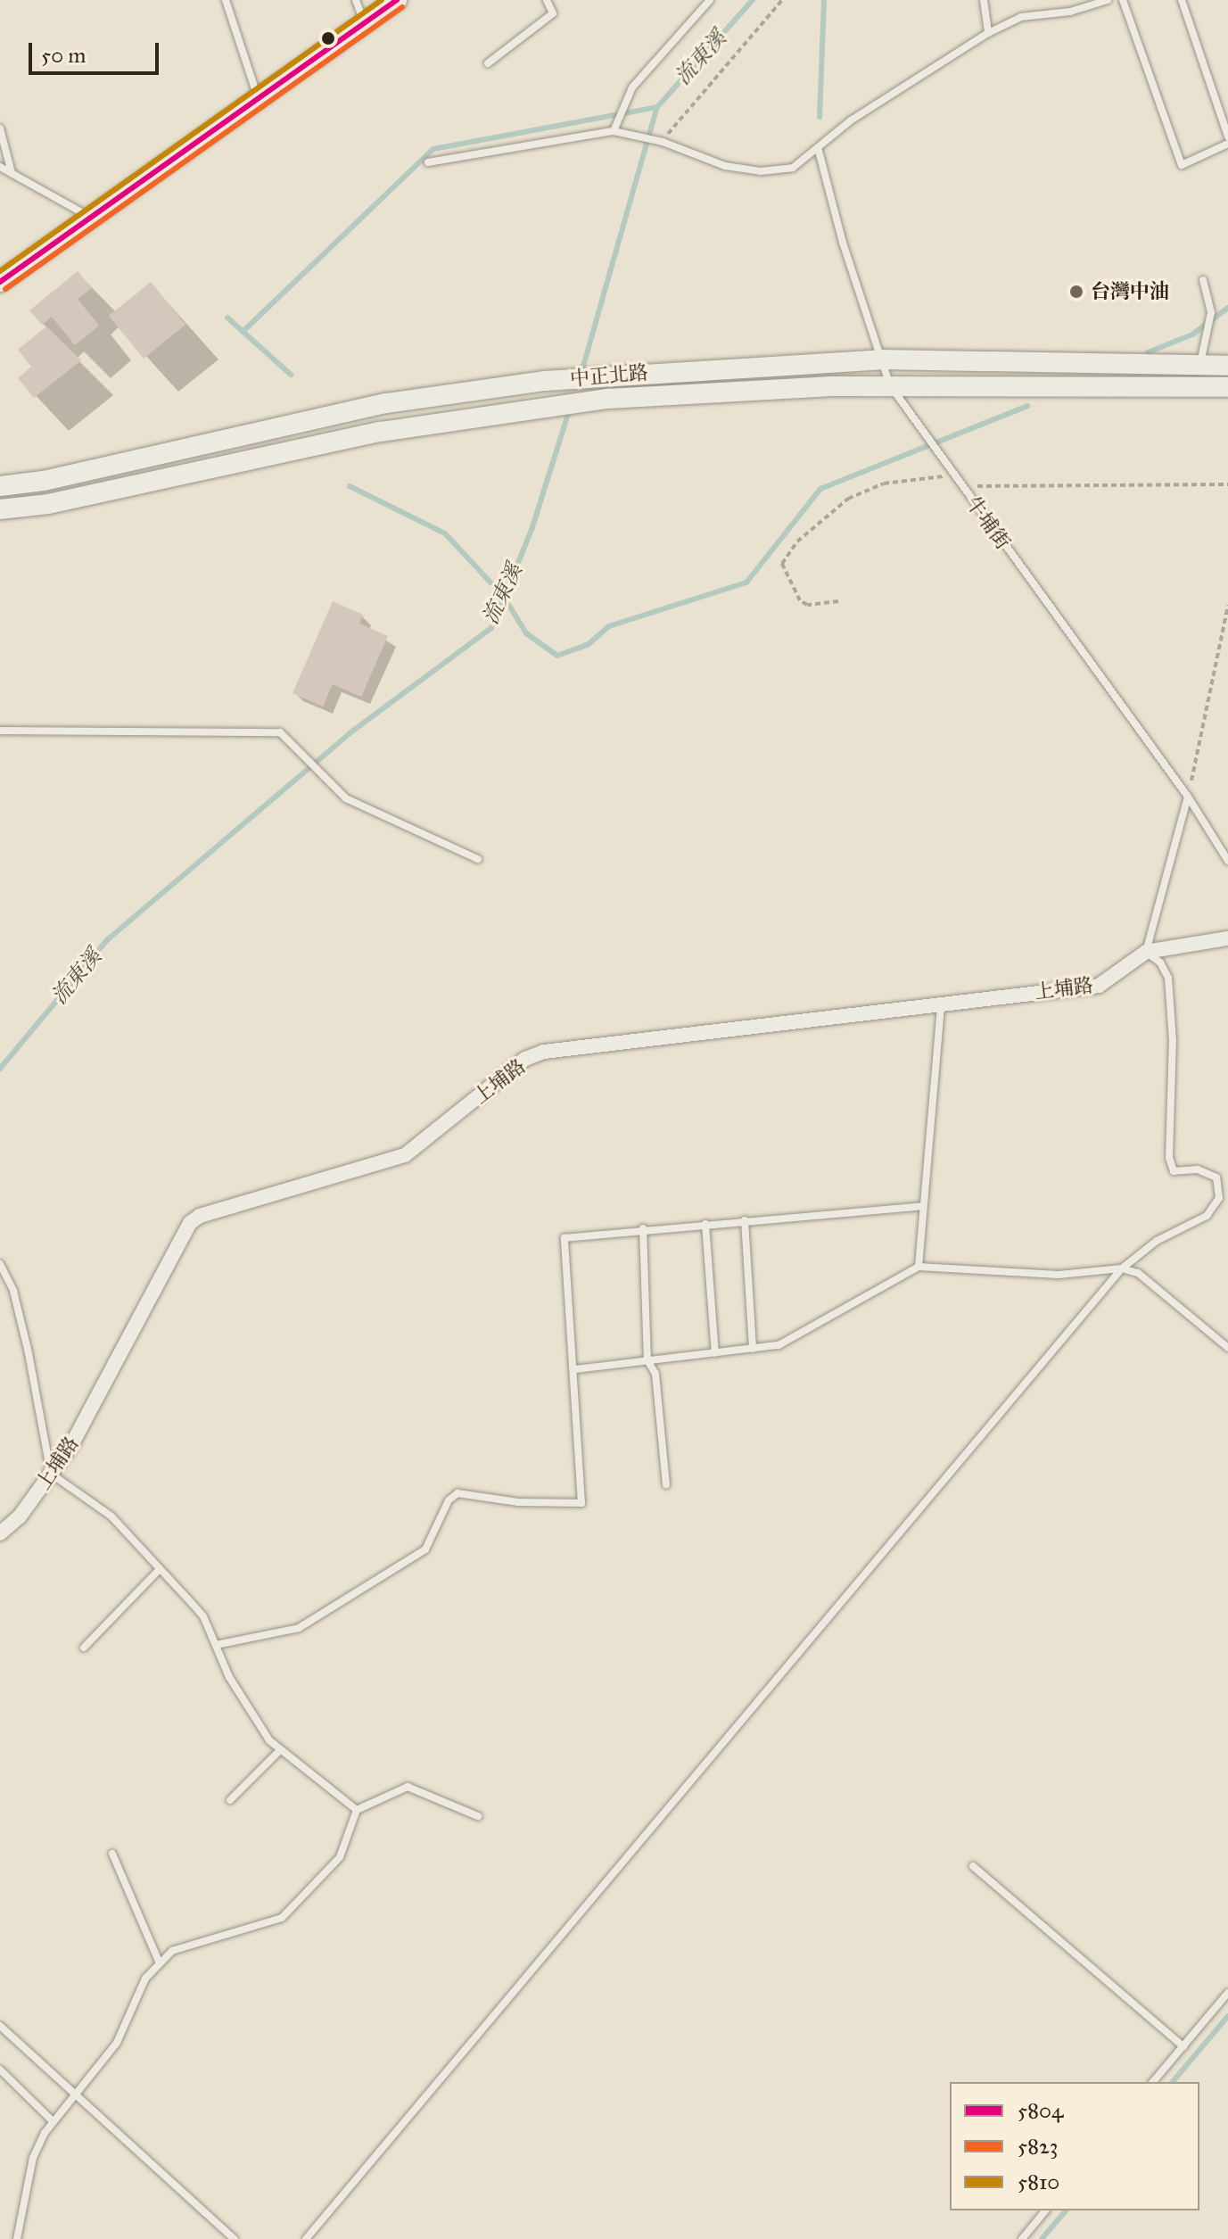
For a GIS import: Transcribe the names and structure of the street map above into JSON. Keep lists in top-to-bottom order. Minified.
{"streets":{"main road":["中正北路"],"street":["上埔路"],"lane":["牛埔街"]},"crossings":[["中正北路","牛埔街"]],"water":["流東溪"],"places":["台灣中油"],"lines":["transit line 5804","transit line 5810","transit line 5823"],"legend":["5804","5823","5810"],"scale_bar":"50 m"}
